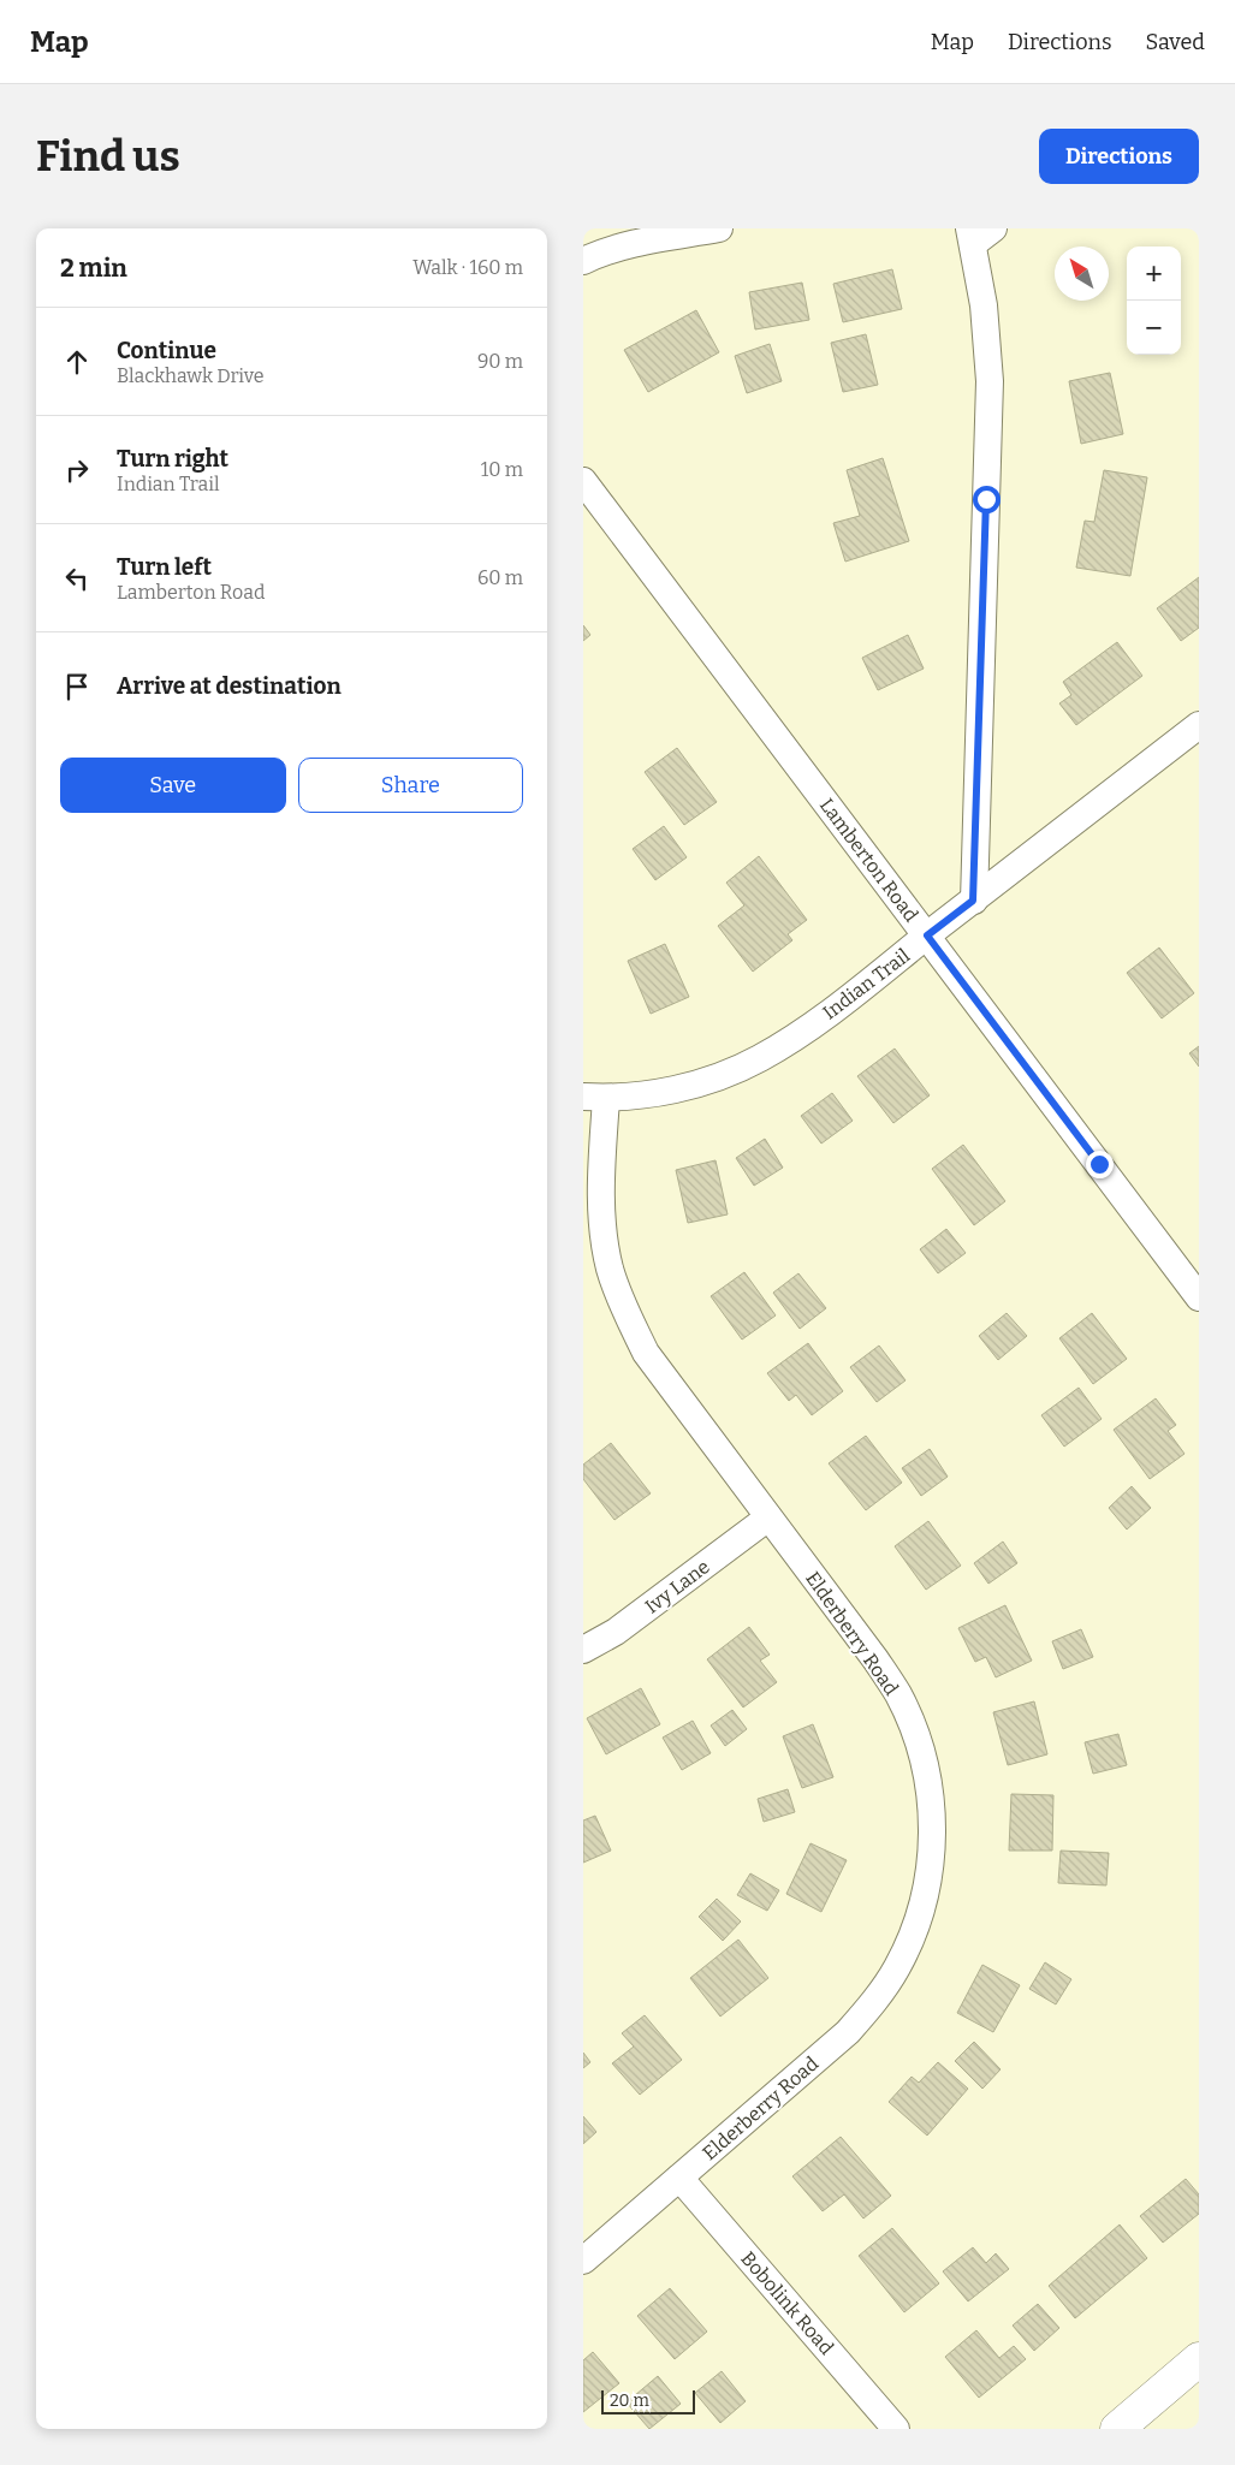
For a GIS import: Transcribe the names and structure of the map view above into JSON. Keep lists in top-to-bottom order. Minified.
{"streets":{"street":["Lamberton Road","Indian Trail","Ivy Lane","Elderberry Road","Bobolink Road"]},"crossings":[["Lamberton Road","Indian Trail"],["Indian Trail","Elderberry Road"],["Ivy Lane","Elderberry Road"],["Elderberry Road","Bobolink Road"]],"scale_bar":"20 m","north":"top left","page":{"header":"Map","nav":["Map","Directions","Saved"],"buttons":["Directions",["Save","Share"]],"title":"Find us","heading":["2 min","Walk · 160 m"],"map_buttons":["+","−"],"list":[["Continue","Blackhawk Drive","90 m"],["Turn right","Indian Trail","10 m"],["Turn left","Lamberton Road","60 m"],"Arrive at destination"],"scale":"20 m"}}
